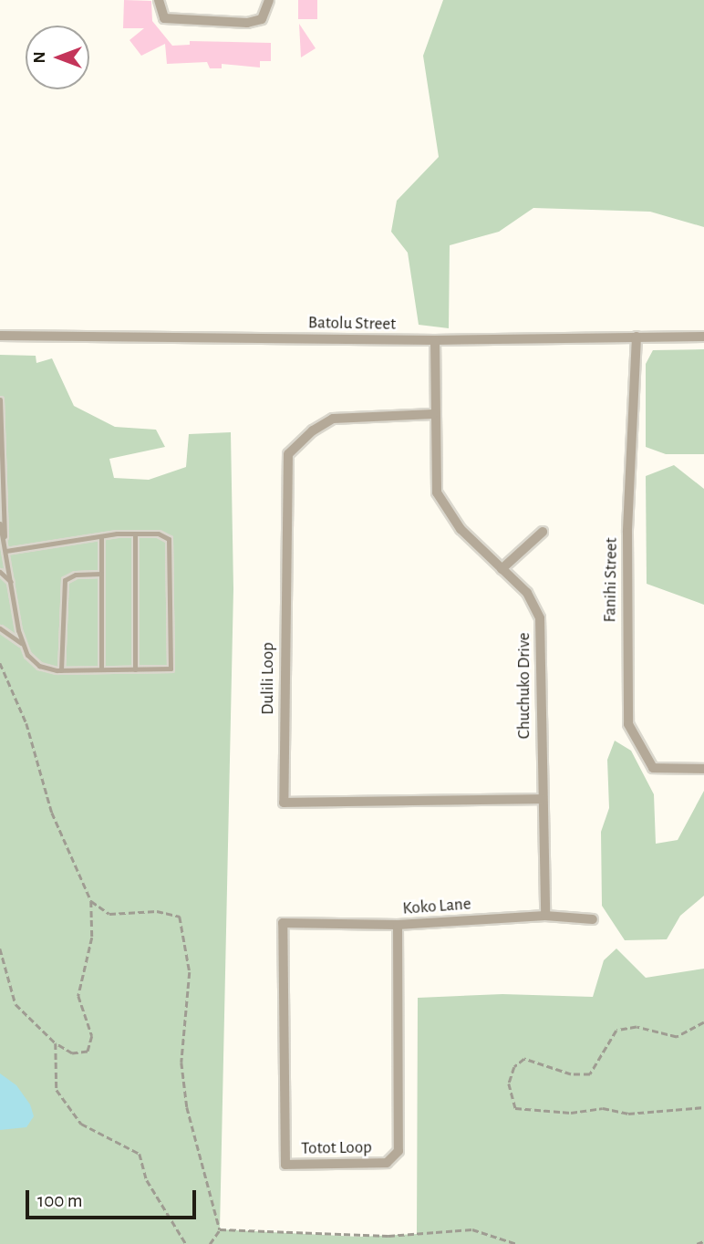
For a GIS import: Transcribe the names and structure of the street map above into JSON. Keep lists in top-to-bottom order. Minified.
{"streets":{"street":["Batolu Street","Fanihi Street","Dulili Loop","Chuchuko Drive","Koko Lane","Totot Loop"]},"crossings":[["Batolu Street","Fanihi Street"],["Batolu Street","Chuchuko Drive"],["Dulili Loop","Chuchuko Drive"],["Chuchuko Drive","Koko Lane"],["Koko Lane","Totot Loop"]],"scale_bar":"100 m","north":"left"}
